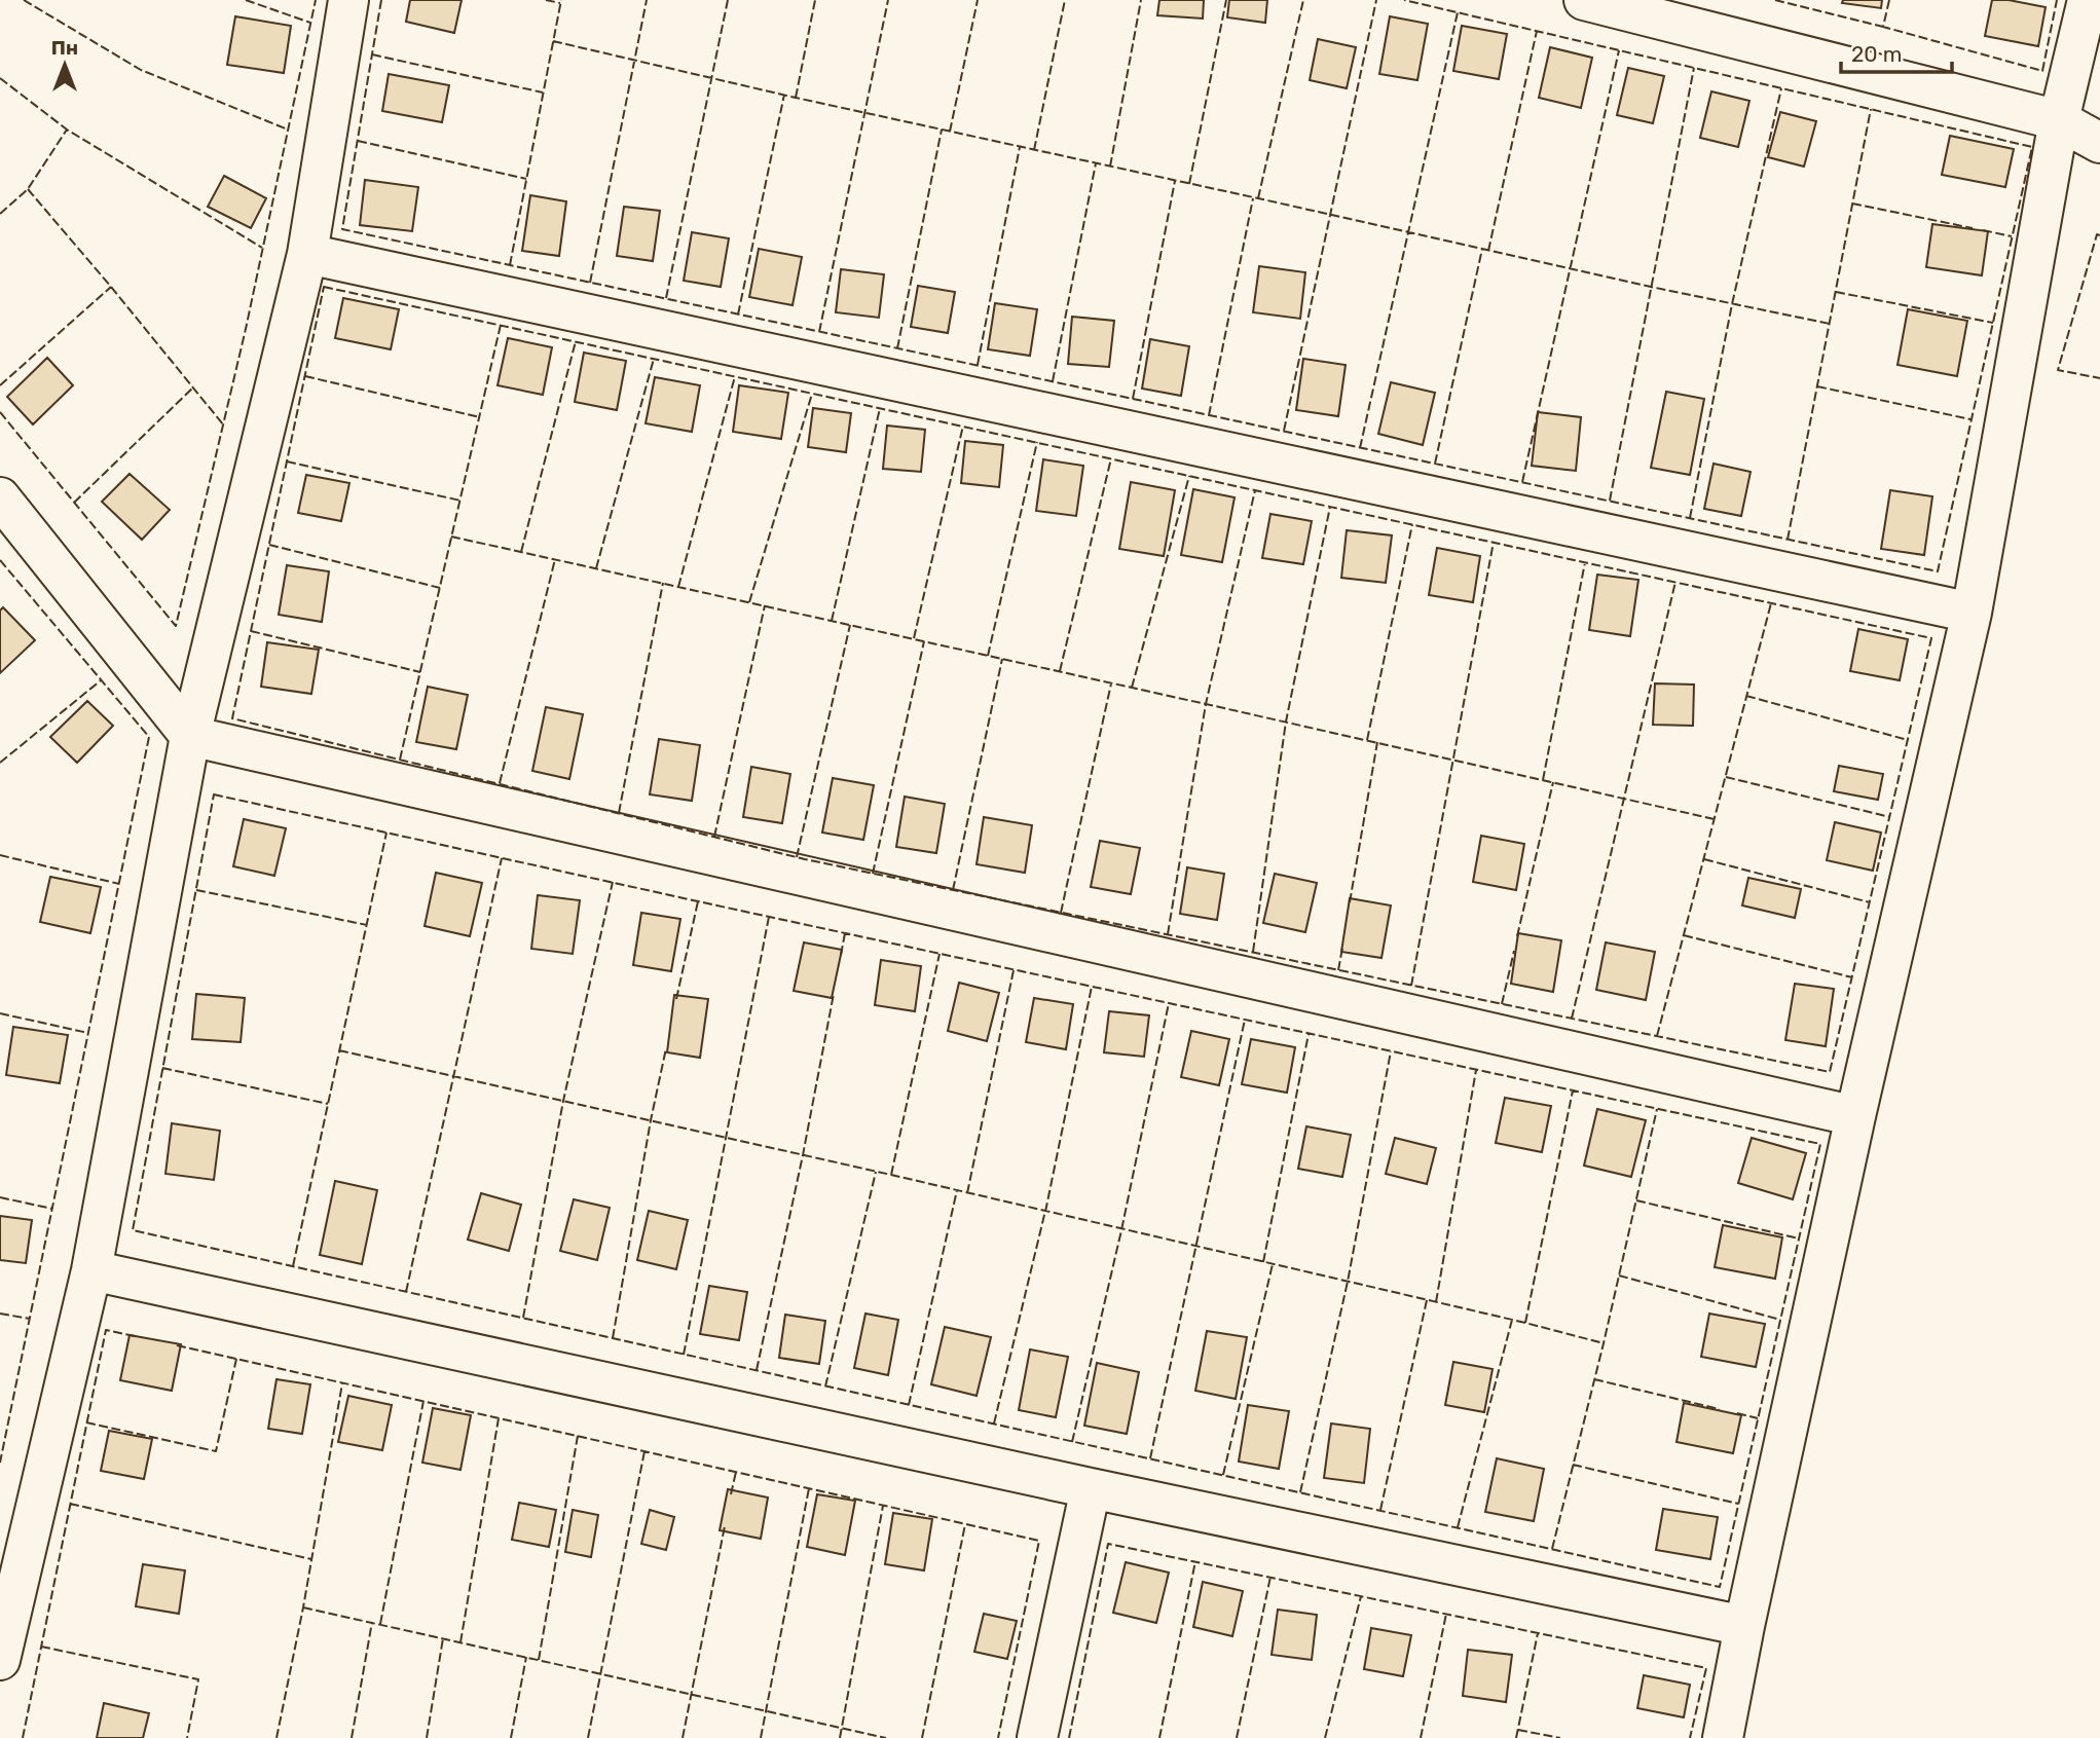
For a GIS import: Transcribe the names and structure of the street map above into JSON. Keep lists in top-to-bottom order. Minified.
{"scale_bar":"20 m","north":"top"}
